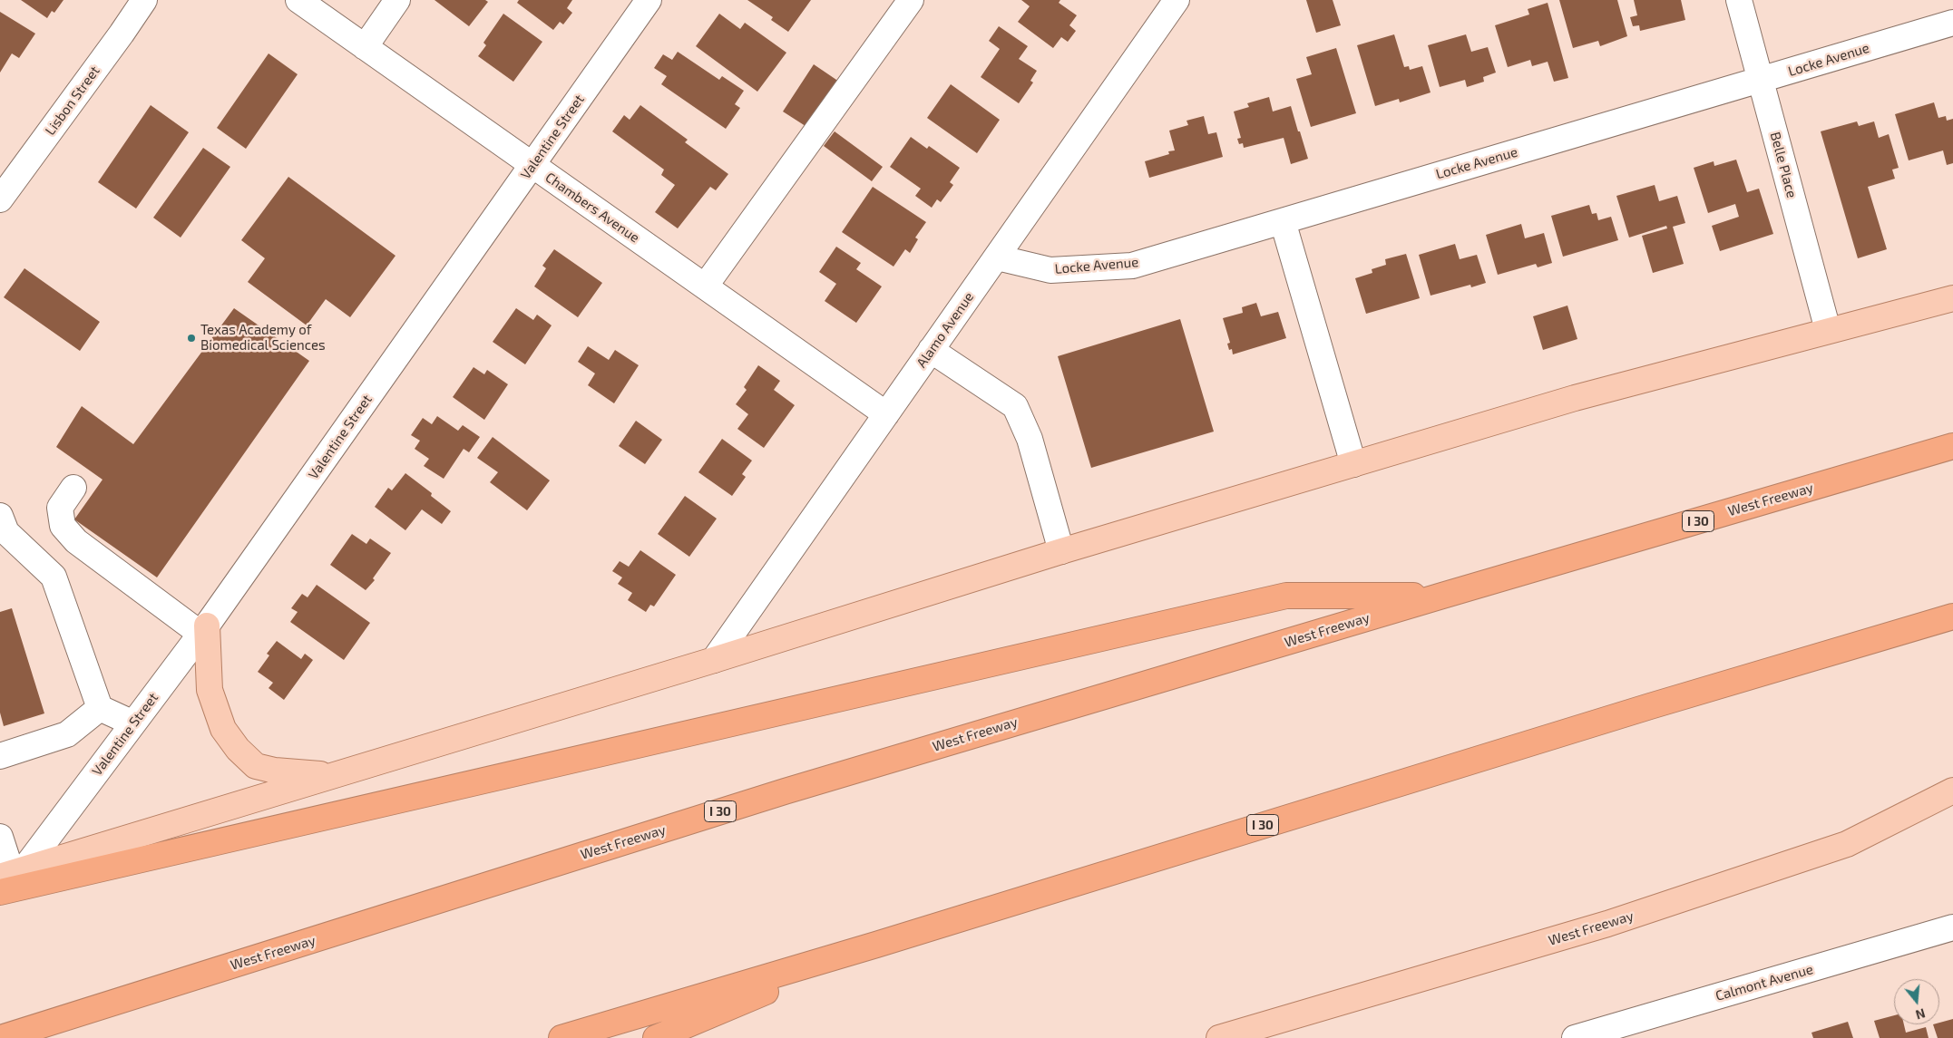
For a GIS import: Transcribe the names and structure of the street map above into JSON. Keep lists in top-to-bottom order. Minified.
{"streets":{"highway":["West Freeway","I 30"],"street":["Locke Avenue","Lisbon Street","Valentine Street","Belle Place","Chambers Avenue","Alamo Avenue","Calmont Avenue"]},"crossings":[["Locke Avenue","Belle Place"],["Locke Avenue","Alamo Avenue"],["Valentine Street","Chambers Avenue"],["Chambers Avenue","Alamo Avenue"]],"places":["Texas Academy of Biomedical Sciences"],"north":"bottom"}
